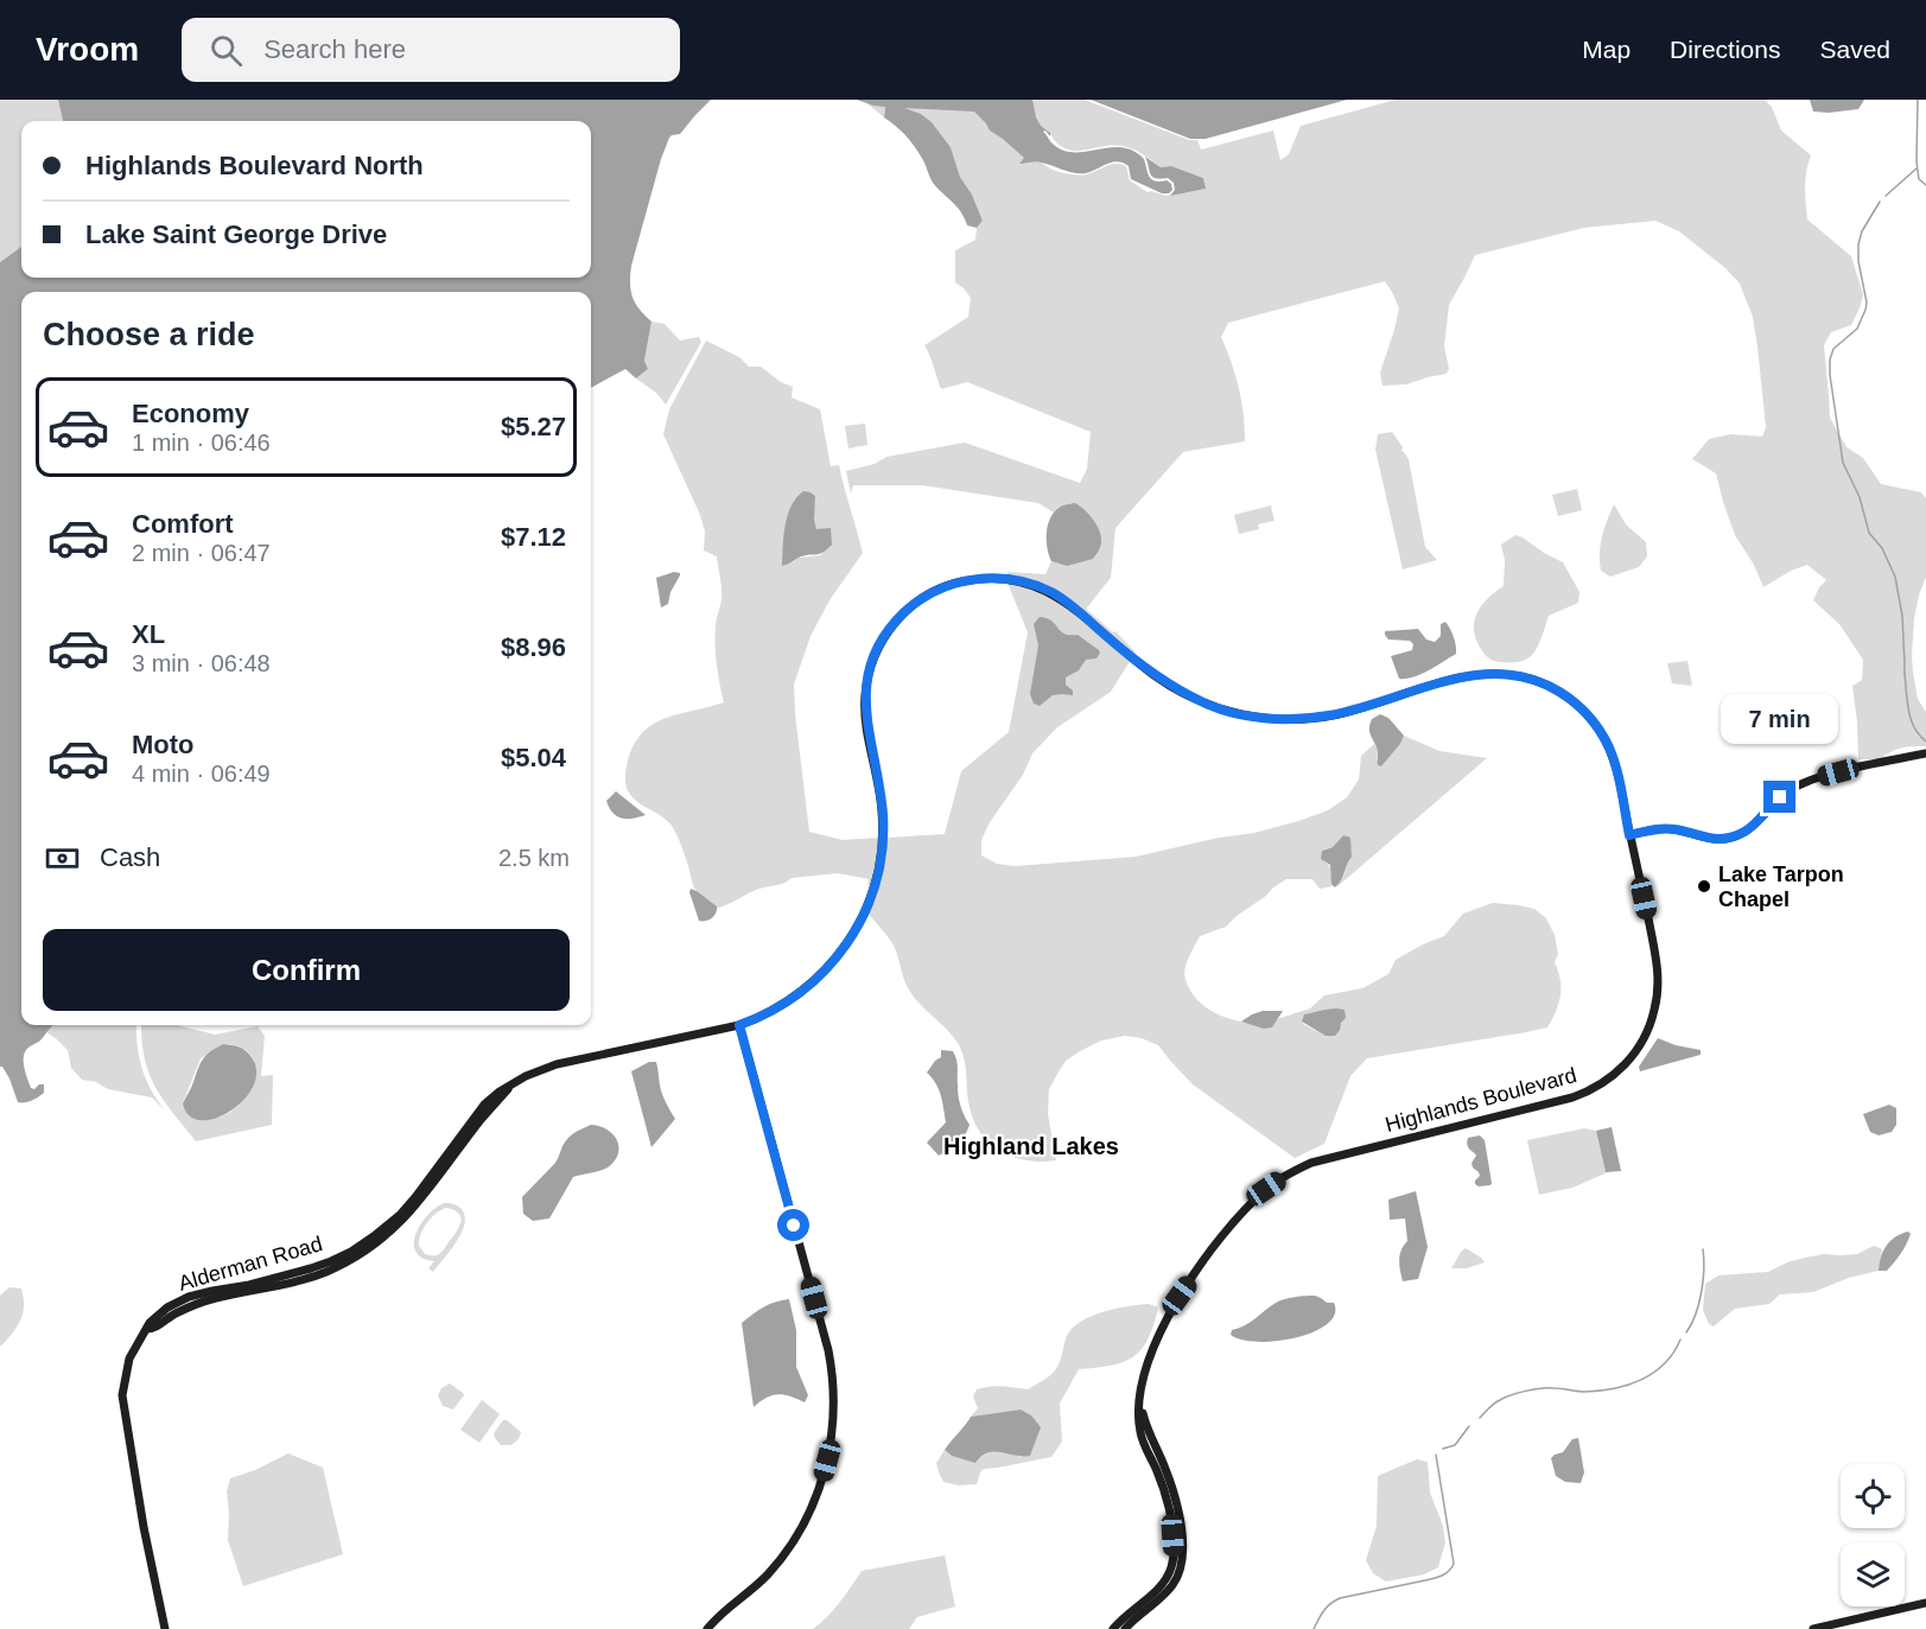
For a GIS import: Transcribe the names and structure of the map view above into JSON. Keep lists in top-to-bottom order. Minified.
{"streets":{"street":["Highlands Boulevard","Alderman Road"]},"crossings":[["Highlands Boulevard","Alderman Road"]],"districts":["Highland Lakes"],"places":["Lake Tarpon Chapel"],"page":{"header":"Vroom","search":"Search here","nav":["Map","Directions","Saved"],"banner":["Highlands Boulevard North","Lake Saint George Drive"],"heading":"Choose a ride","list":[{"name":"Economy","note":"1 min · 06:46","value":"$5.27"},{"name":"Comfort","note":"2 min · 06:47","value":"$7.12"},{"name":"XL","note":"3 min · 06:48","value":"$8.96"},{"name":"Moto","note":"4 min · 06:49","value":"$5.04"}],"bubble":"7 min","pay":["Cash","2.5 km"],"buttons":"Confirm"}}
